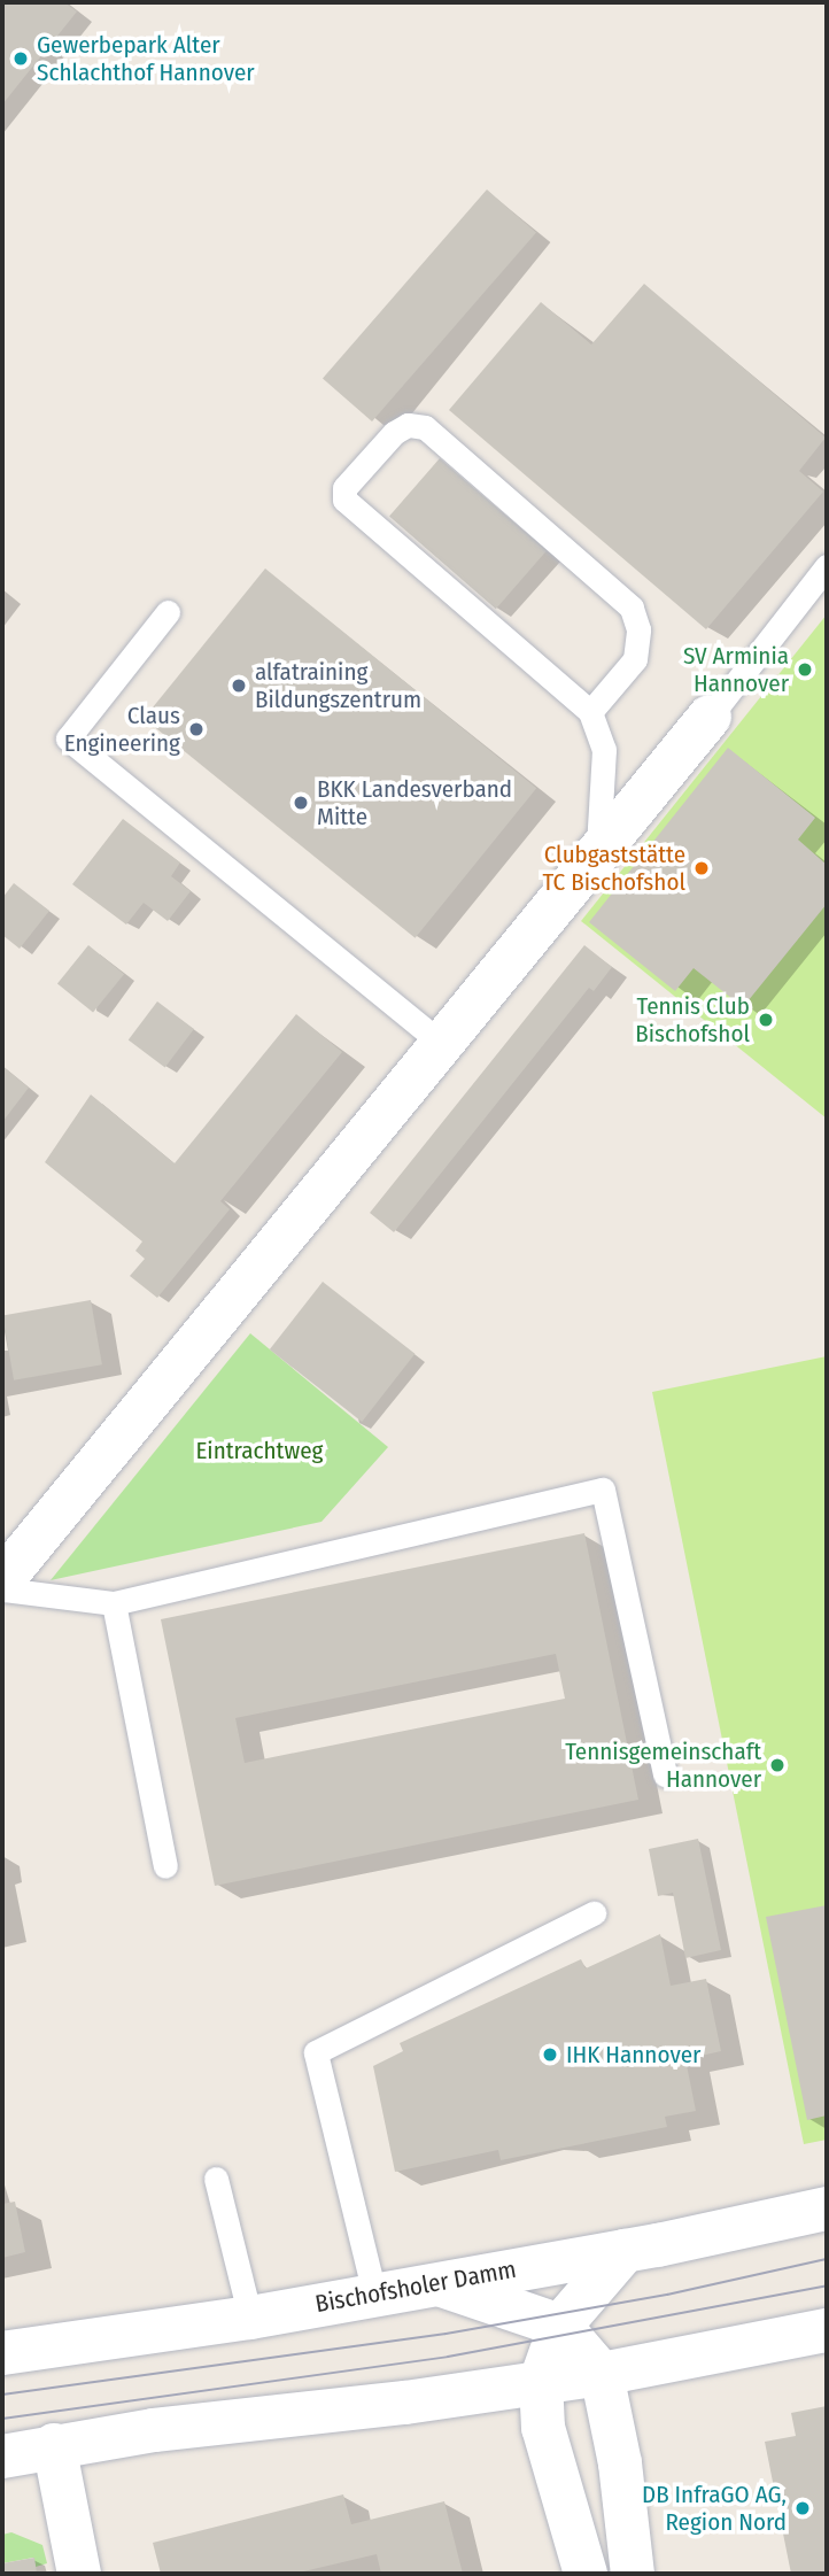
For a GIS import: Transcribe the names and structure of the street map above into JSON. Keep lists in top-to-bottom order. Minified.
{"streets":{"street":["Bischofsholer Damm"]},"parks":["Eintrachtweg"],"places":["Gewerbepark Alter Schlachthof Hannover","SV Arminia Hannover","alfatraining Bildungszentrum","Claus Engineering","BKK Landesverband Mitte","Clubgaststätte TC Bischofshol","Tennis Club Bischofshol","Tennisgemeinschaft Hannover","IHK Hannover","DB InfraGO AG, Region Nord"]}
